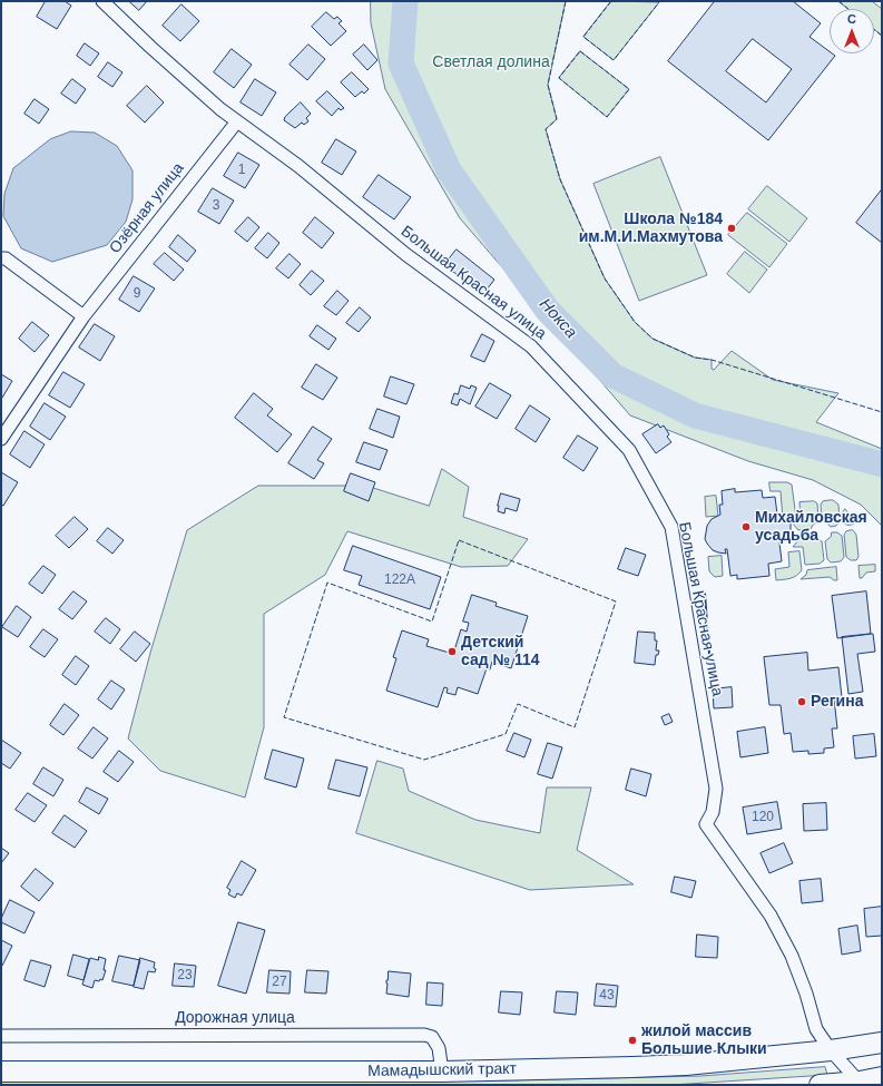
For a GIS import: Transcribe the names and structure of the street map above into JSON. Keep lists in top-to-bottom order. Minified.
{"streets":{"main road":["Мамадышский тракт"],"street":["Озёрная улица","Большая Красная улица","Дорожная улица"]},"crossings":[["Озёрная улица","Большая Красная улица"],["Большая Красная улица","Мамадышский тракт"],["Дорожная улица","Мамадышский тракт"]],"water":["Нокса"],"parks":["Светлая долина"],"places":["Школа №184 им.М.И.Махмутова","Михайловская усадьба","Детский сад № 114","Регина","жилой массив Большие Клыки"],"house_numbers":["1","3","9","122А","120","23","27","43"],"north":"top"}
